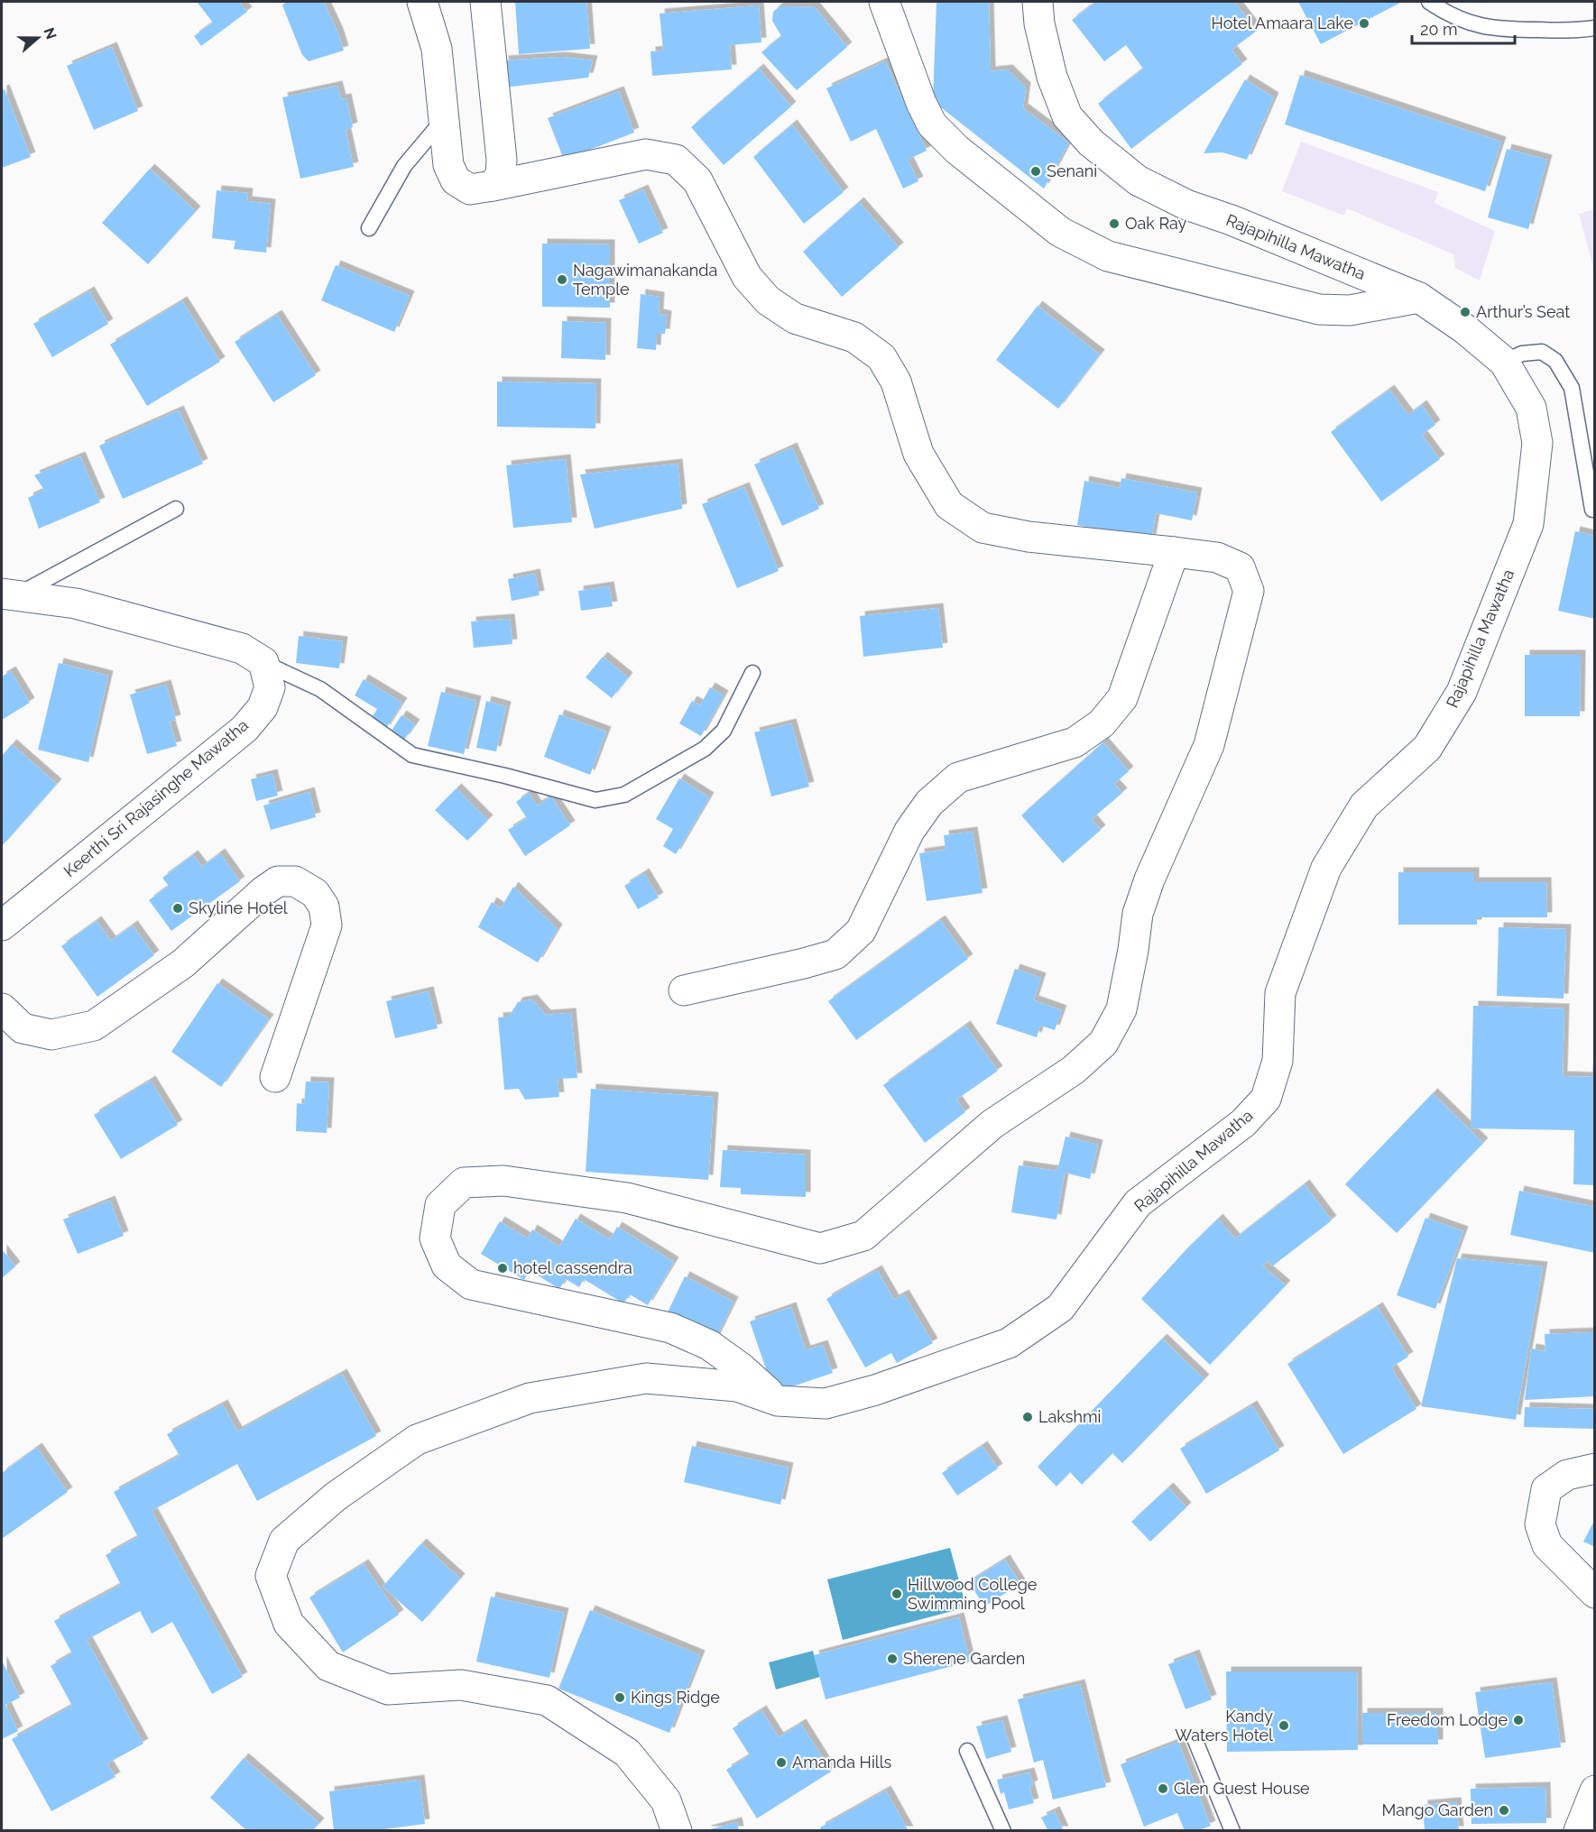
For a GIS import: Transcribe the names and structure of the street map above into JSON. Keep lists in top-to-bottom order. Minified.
{"streets":{"street":["Rajapihilla Mawatha","Keerthi Sri Rajasinghe Mawatha"]},"places":["Hotel Amaara Lake","Senani","Oak Ray","Nagawimanakanda Temple","Arthur’s Seat","Skyline Hotel","hotel cassendra","Lakshmi","Hillwood College Swimming Pool","Sherene Garden","Kings Ridge","Freedom Lodge","Kandy Waters Hotel","Amanda Hills","Glen Guest House","Mango Garden"],"scale_bar":"20 m","north":"right"}
